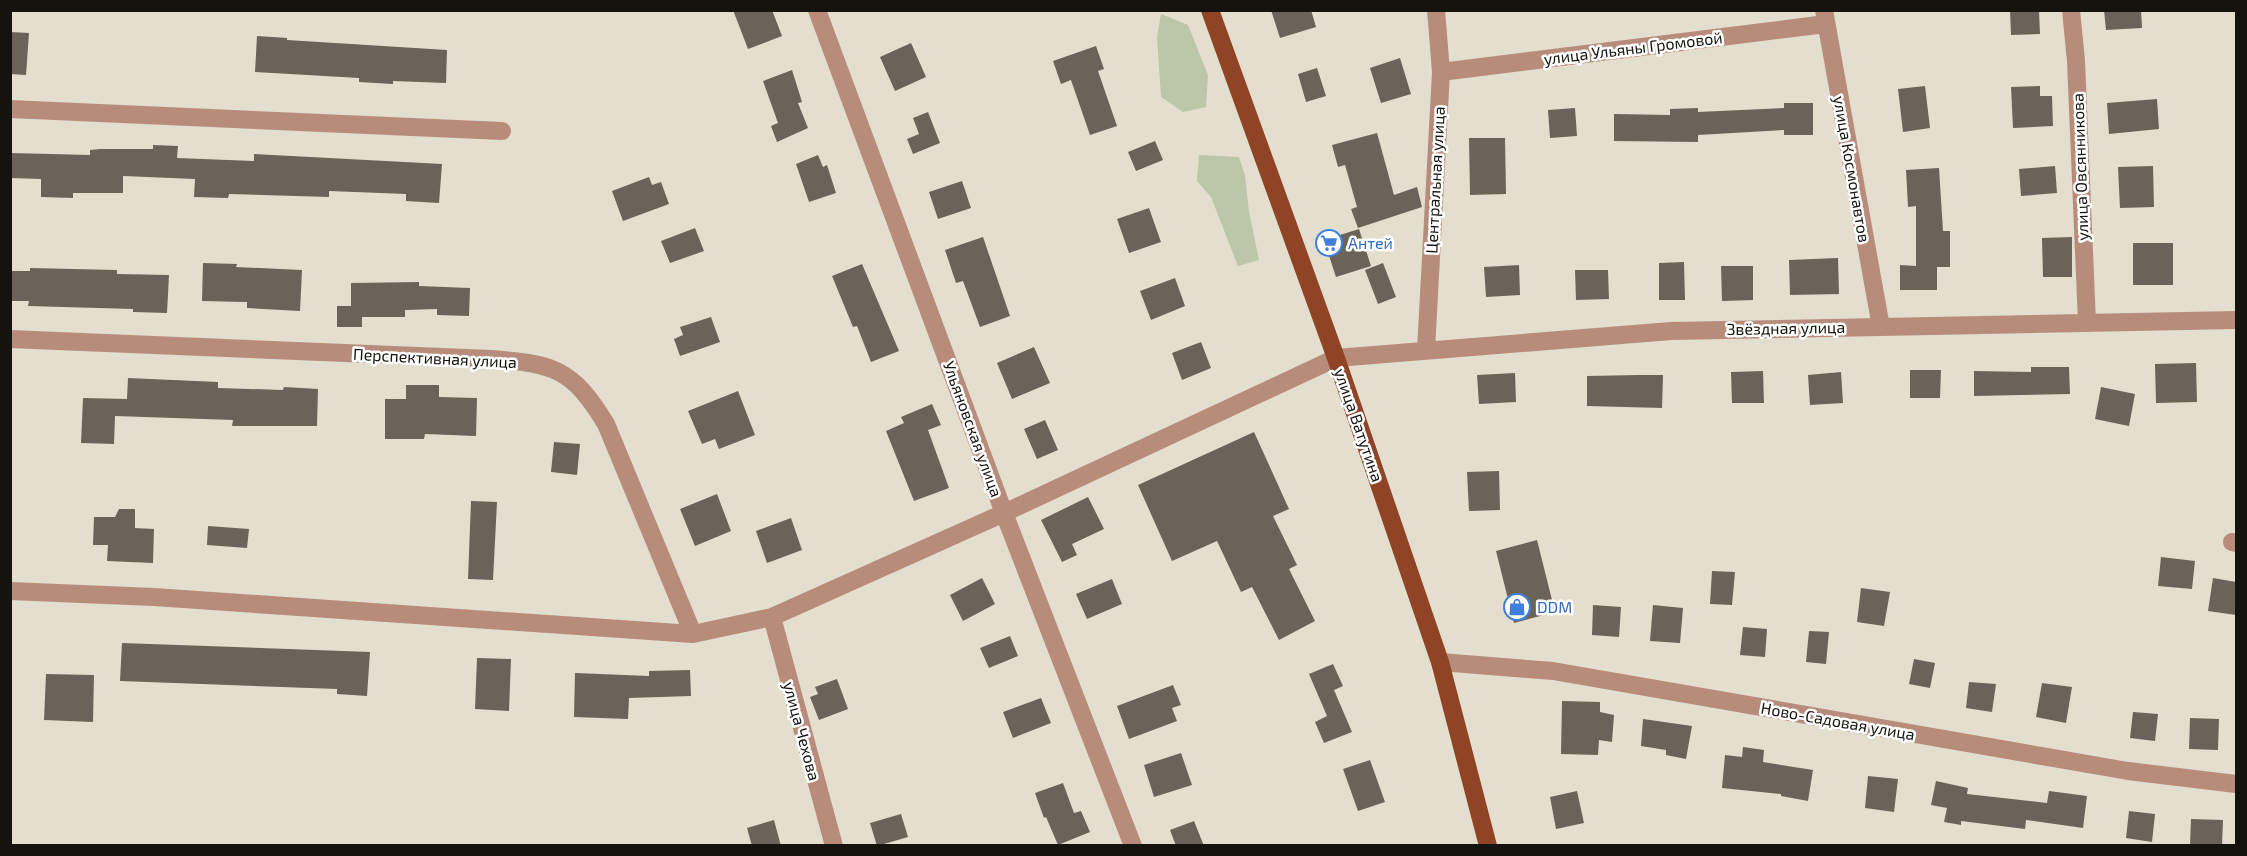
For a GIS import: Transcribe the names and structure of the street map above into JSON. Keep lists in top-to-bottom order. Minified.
{"streets":{"main road":["улица Ватутина"],"street":["улица Ульяны Громовой","улица Овсянникова","улица Космонавтов","Центральная улица","Звёздная улица","Перспективная улица","Ульяновская улица","Ново-Садовая улица","улица Чехова"]},"crossings":[["улица Ульяны Громовой","улица Космонавтов"],["улица Ульяны Громовой","Центральная улица"],["улица Овсянникова","Звёздная улица"],["улица Космонавтов","Звёздная улица"],["Центральная улица","Звёздная улица"],["Звёздная улица","улица Ватутина"],["Звёздная улица","Ульяновская улица"],["Звёздная улица","улица Чехова"],["улица Ватутина","Ново-Садовая улица"]],"places":{"supermarket":["Антей"],"shop":["DDM"]}}
